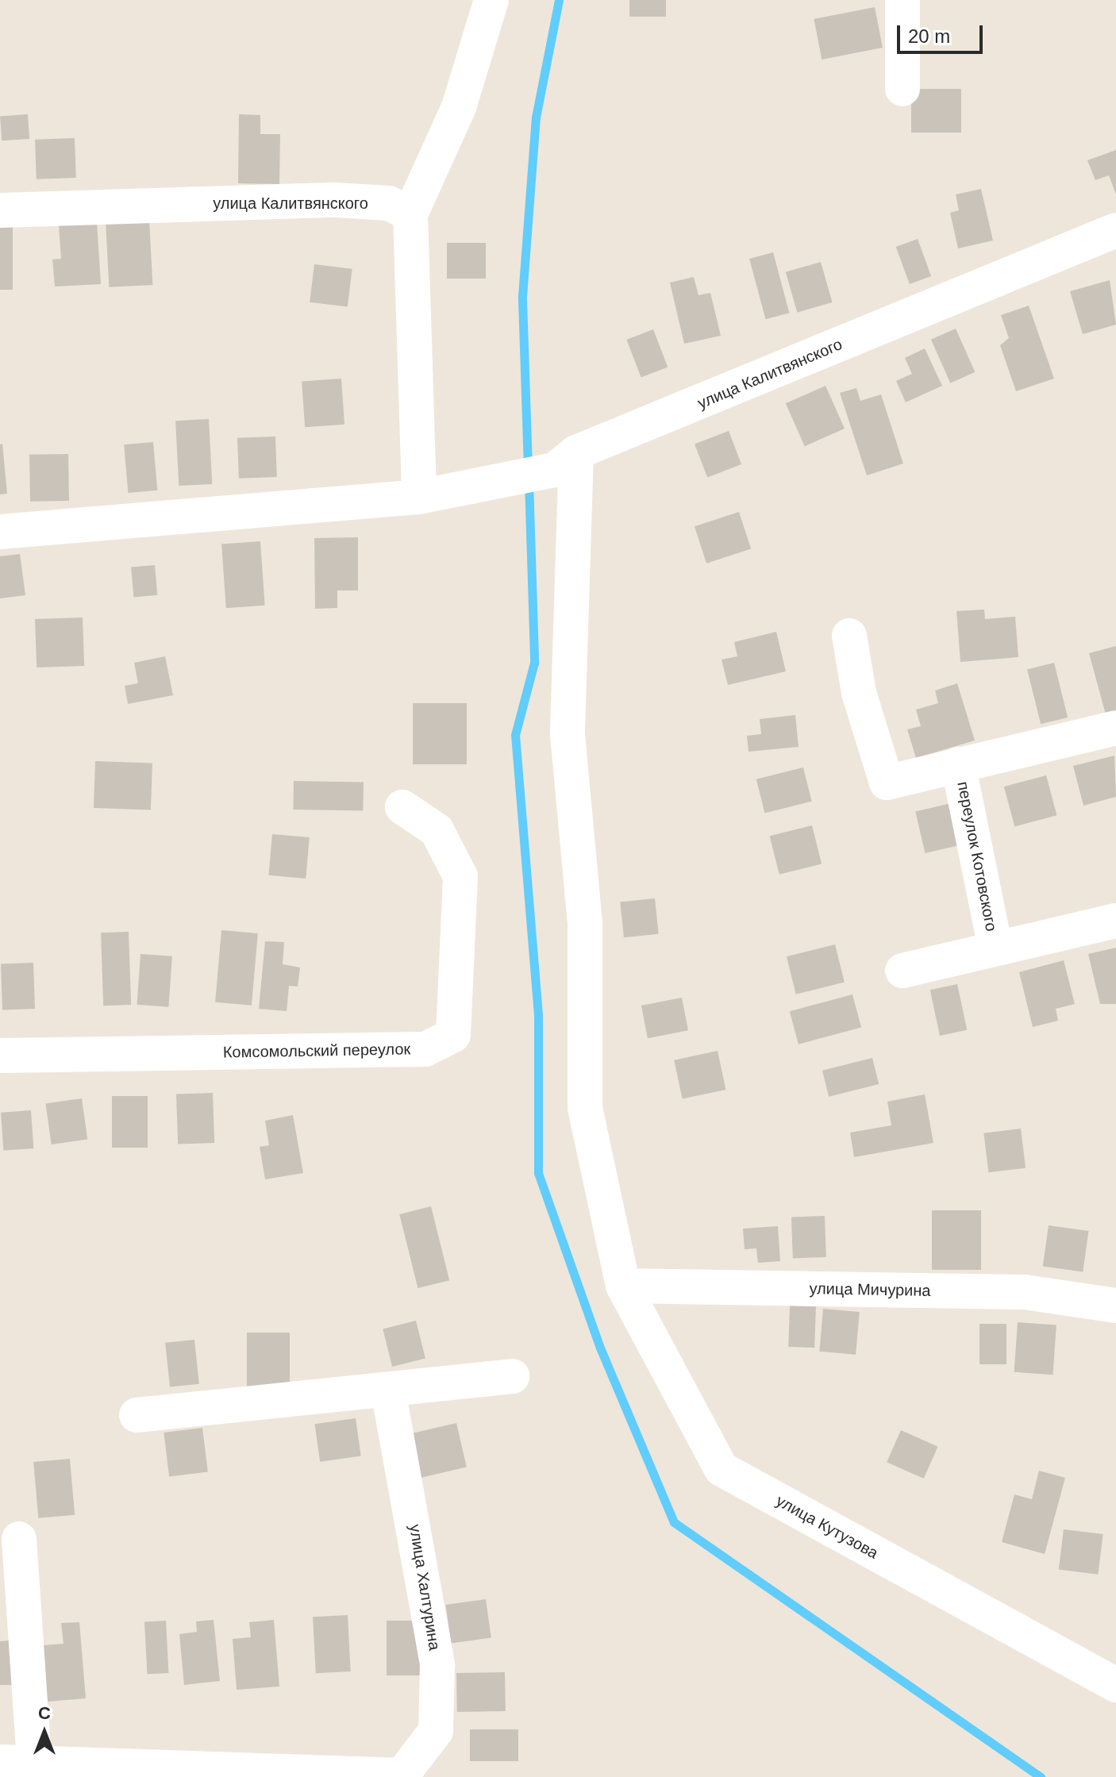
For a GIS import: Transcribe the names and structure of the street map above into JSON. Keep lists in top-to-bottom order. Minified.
{"streets":{"street":["улица Калитвянского","переулок Котовского","Комсомольский переулок","улица Мичурина","улица Кутузова","улица Халтурина"]},"crossings":[["улица Калитвянского","улица Кутузова"],["улица Мичурина","улица Кутузова"]],"scale_bar":"20 m","north":"top"}
